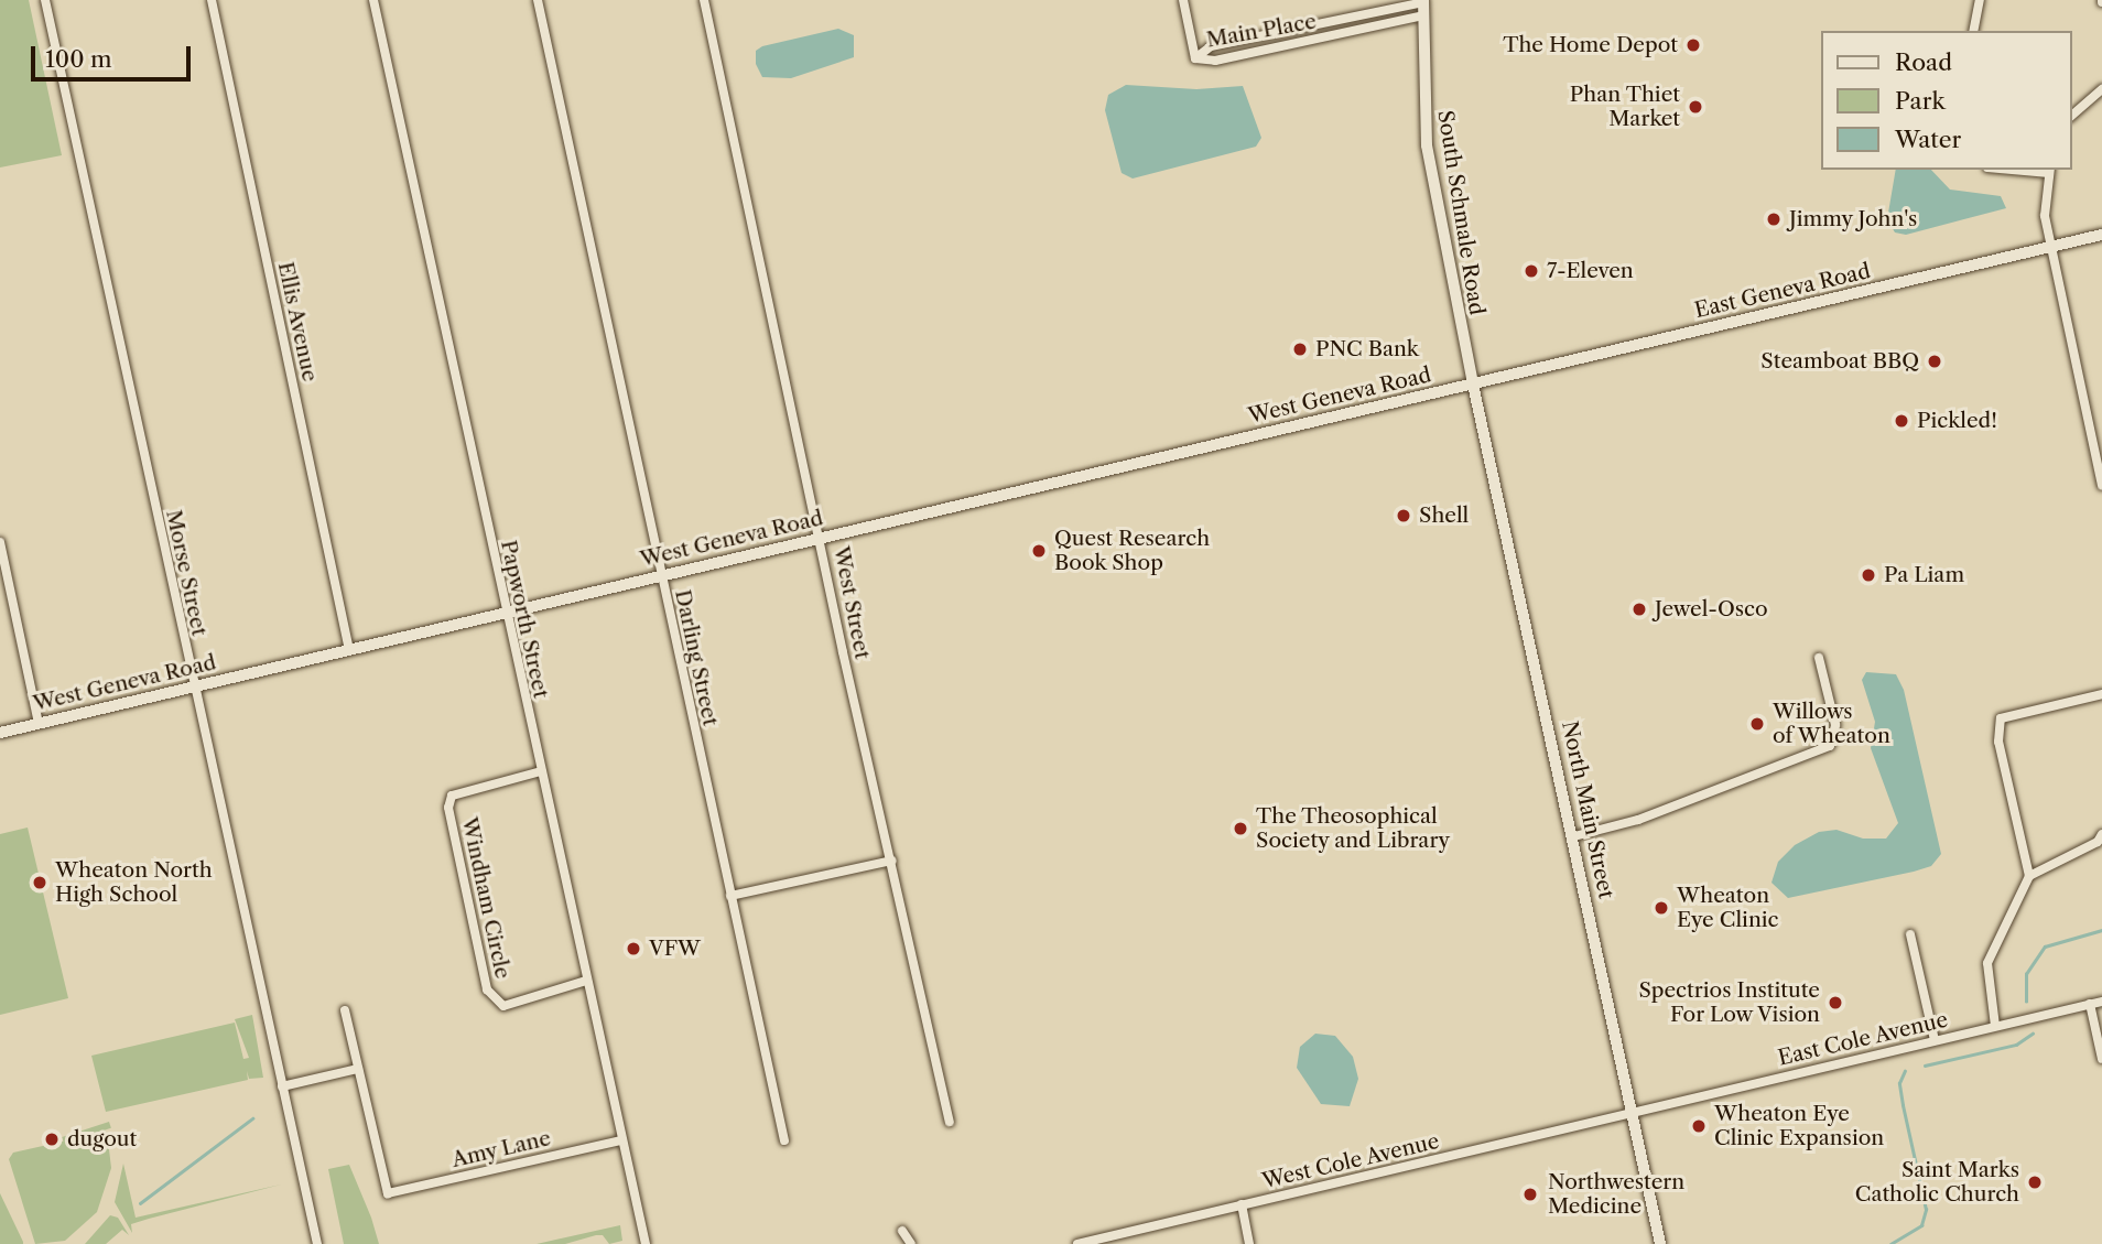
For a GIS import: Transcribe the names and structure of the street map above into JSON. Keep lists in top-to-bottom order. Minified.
{"streets":{"main road":["South Schmale Road","East Geneva Road","West Geneva Road"],"street":["Main Place","Ellis Avenue","Morse Street","West Street","Papworth Street","Darling Street","North Main Street","Windham Circle","East Cole Avenue","Amy Lane","West Cole Avenue"]},"crossings":[["Main Place","South Schmale Road"],["South Schmale Road","East Geneva Road"],["South Schmale Road","West Geneva Road"],["South Schmale Road","North Main Street"],["East Geneva Road","West Geneva Road"],["East Geneva Road","North Main Street"],["Ellis Avenue","West Geneva Road"],["West Geneva Road","Morse Street"],["West Geneva Road","West Street"],["West Geneva Road","Papworth Street"],["West Geneva Road","Darling Street"],["West Geneva Road","North Main Street"],["Papworth Street","Windham Circle"],["Papworth Street","Amy Lane"],["North Main Street","East Cole Avenue"],["North Main Street","West Cole Avenue"],["East Cole Avenue","West Cole Avenue"]],"places":["The Home Depot","Phan Thiet Market","Jimmy John's","7-Eleven","PNC Bank","Steamboat BBQ","Pickled!","Shell","Quest Research Book Shop","Pa Liam","Jewel-Osco","Willows of Wheaton","The Theosophical Society and Library","Wheaton North High School","Wheaton Eye Clinic","VFW","Spectrios Institute For Low Vision","Wheaton Eye Clinic Expansion","dugout","Saint Marks Catholic Church","Northwestern Medicine"],"legend":["Road","Park","Water"],"scale_bar":"100 m"}
